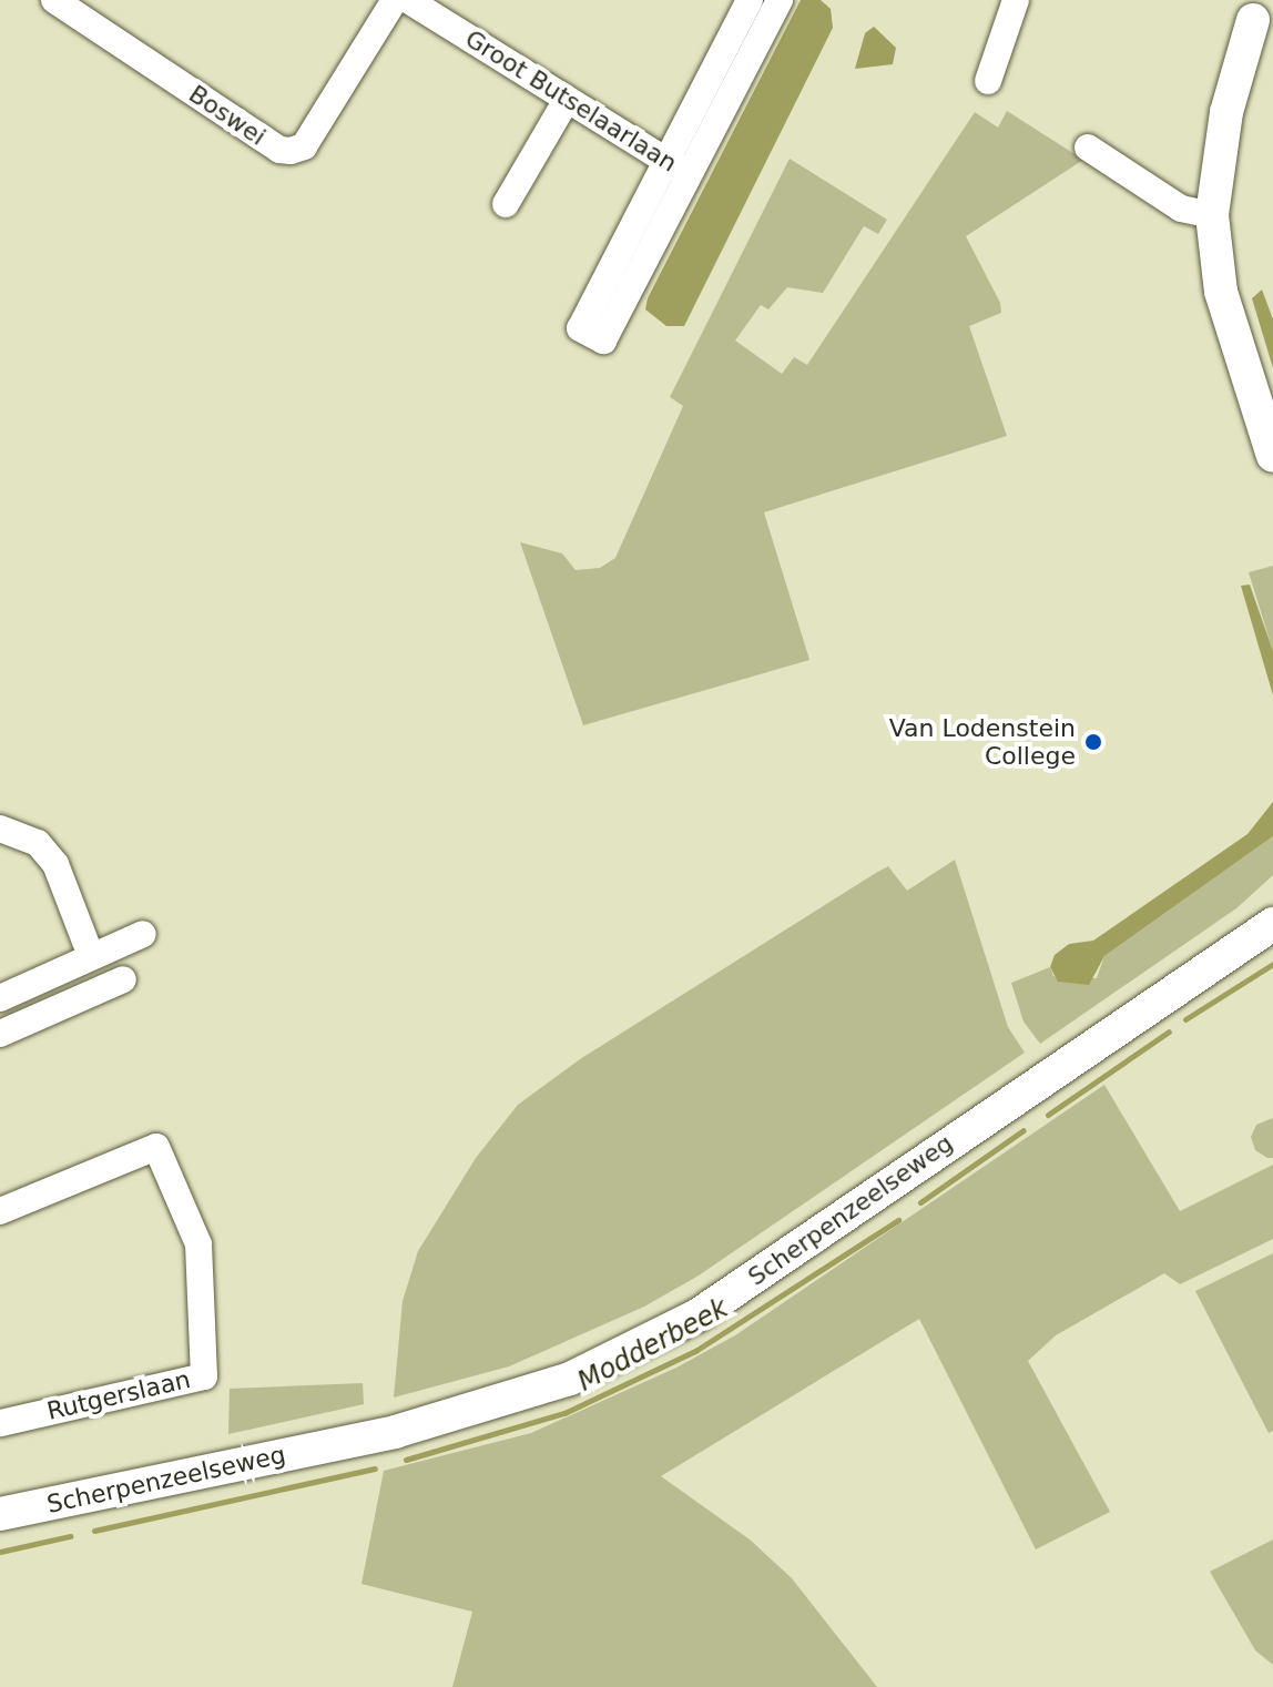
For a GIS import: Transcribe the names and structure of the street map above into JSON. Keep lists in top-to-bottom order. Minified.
{"streets":{"main road":["Scherpenzeelseweg"],"street":["Groot Butselaarlaan","Boswei","Rutgerslaan"]},"water":["Modderbeek"],"places":["Van Lodenstein College"]}
